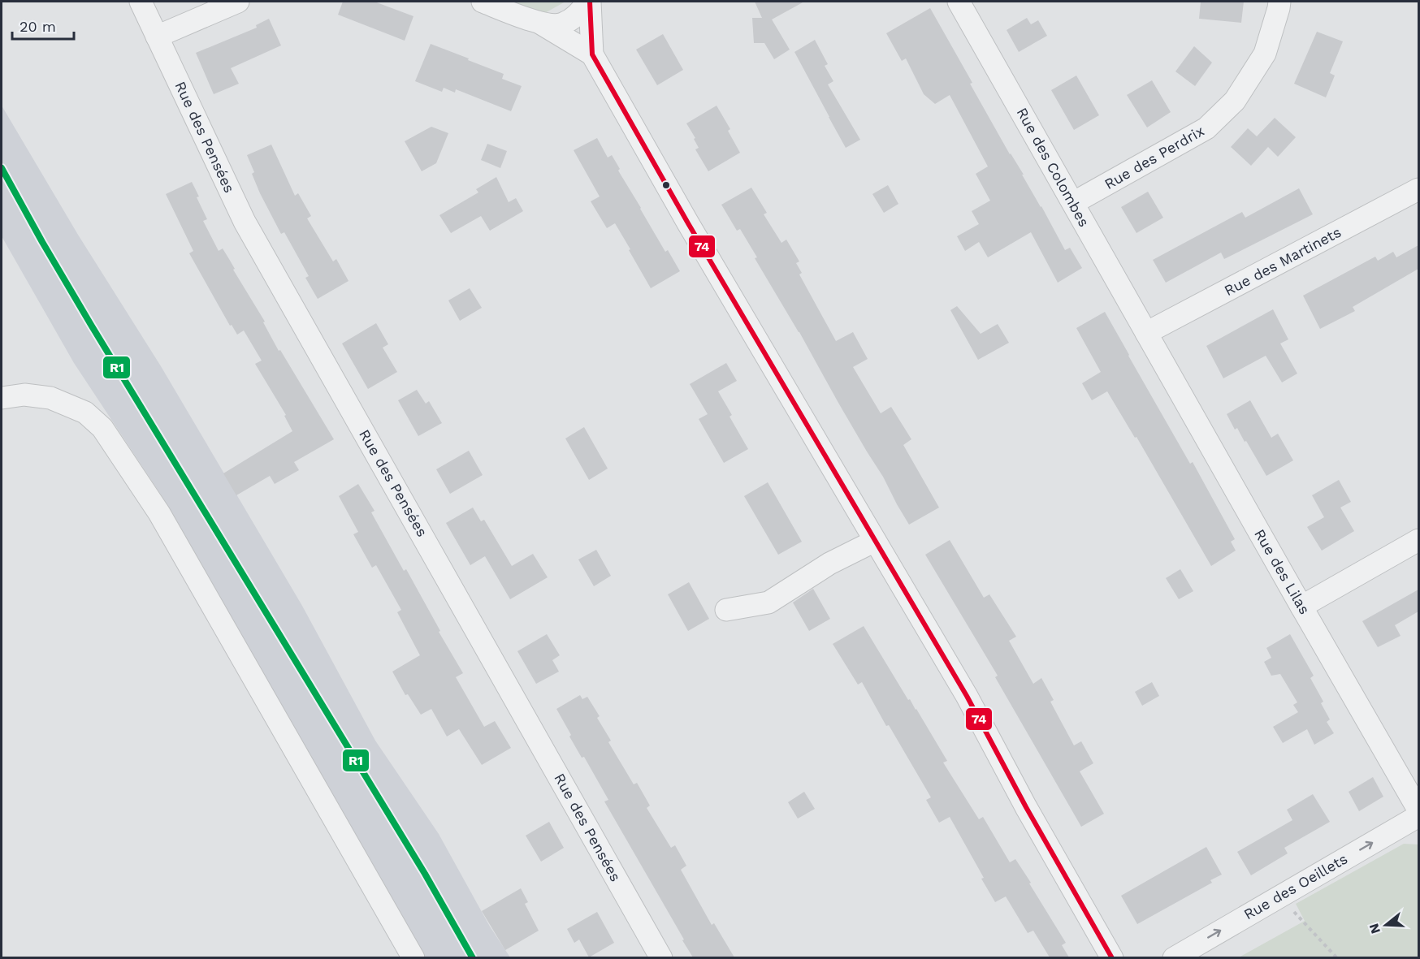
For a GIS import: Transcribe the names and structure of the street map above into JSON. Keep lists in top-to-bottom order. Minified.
{"streets":{"street":["Rue des Pensées","Rue des Perdrix","Rue des Colombes","Rue des Martinets","Rue des Lilas","Rue des Oeillets"]},"crossings":[["Rue des Perdrix","Rue des Colombes"],["Rue des Colombes","Rue des Martinets"],["Rue des Colombes","Rue des Lilas"],["Rue des Martinets","Rue des Lilas"]],"one_way":["Rue des Oeillets"],"lines":["transit line 74","transit line R1"],"scale_bar":"20 m","north":"left"}
